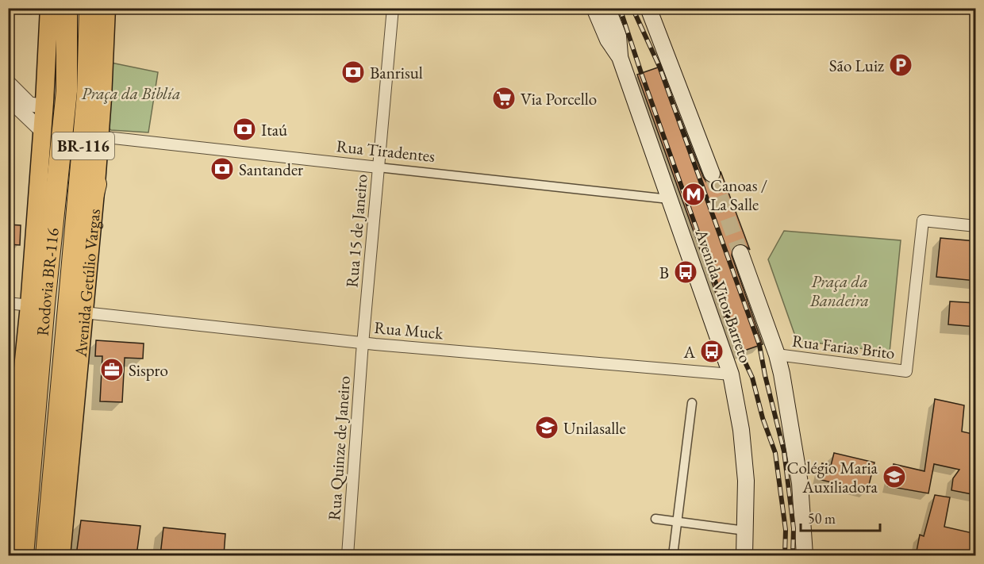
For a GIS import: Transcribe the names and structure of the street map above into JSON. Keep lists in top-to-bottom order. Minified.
{"streets":{"highway":["BR-116","Rodovia BR-116"],"main road":["Avenida Getúlio Vargas","Avenida Vitor Barreto"],"street":["Rua Tiradentes","Rua 15 de Janeiro","Rua Muck","Rua Farias Brito","Rua Quinze de Janeiro"]},"crossings":[["BR-116","Rodovia BR-116"],["BR-116","Avenida Getúlio Vargas"],["Rua Tiradentes","Rua 15 de Janeiro"],["Rua Tiradentes","Avenida Getúlio Vargas"],["Rua Tiradentes","Avenida Vitor Barreto"],["Rua 15 de Janeiro","Rua Muck"],["Rua 15 de Janeiro","Rua Quinze de Janeiro"],["Avenida Getúlio Vargas","Rua Muck"],["Avenida Vitor Barreto","Rua Muck"],["Rua Muck","Rua Quinze de Janeiro"]],"parks":["Praça da Biblía","Praça da Bandeira"],"places":{"parking":["São Luiz"],"bank":["Banrisul","Itaú","Santander"],"supermarket":["Via Porcello"],"metro station":["Canoas / La Salle"],"bus stop":["B","A"],"office":["Sispro"],"school or university":["Unilasalle","Colégio Maria Auxiliadora"]},"scale_bar":"50 m"}
